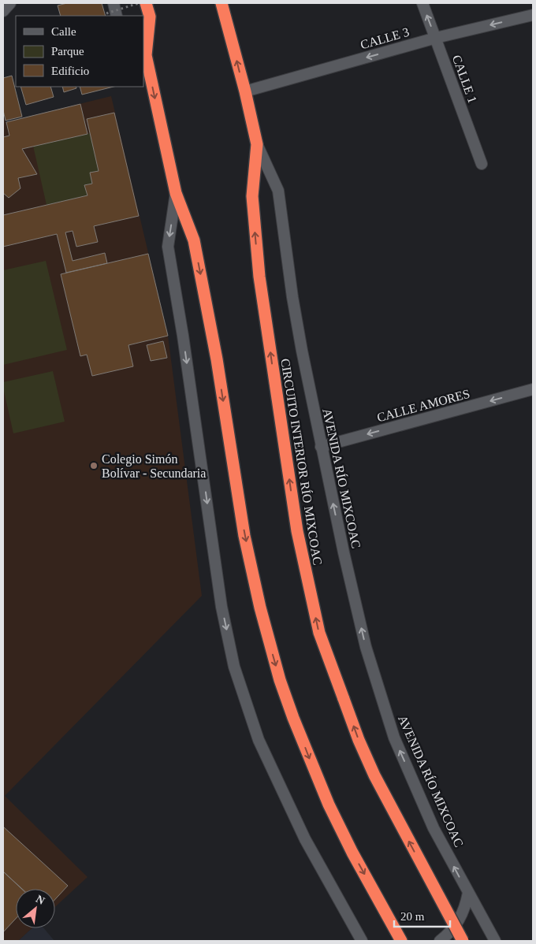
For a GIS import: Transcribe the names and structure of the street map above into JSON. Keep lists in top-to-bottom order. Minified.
{"streets":{"highway":["CIRCUITO INTERIOR RÍO MIXCOAC","AVENIDA RÍO MIXCOAC"],"main road":["CALLE 3","CALLE 1","CALLE AMORES"]},"crossings":[["CALLE 3","CALLE 1"],["CALLE 3","AVENIDA RÍO MIXCOAC"],["CALLE AMORES","AVENIDA RÍO MIXCOAC"],["CIRCUITO INTERIOR RÍO MIXCOAC","AVENIDA RÍO MIXCOAC"]],"one_way":["CALLE 3","CALLE AMORES"],"places":["Colegio Simón Bolívar - Secundaria"],"legend":["Calle","Parque","Edificio"],"scale_bar":"20 m","north":"top right"}
